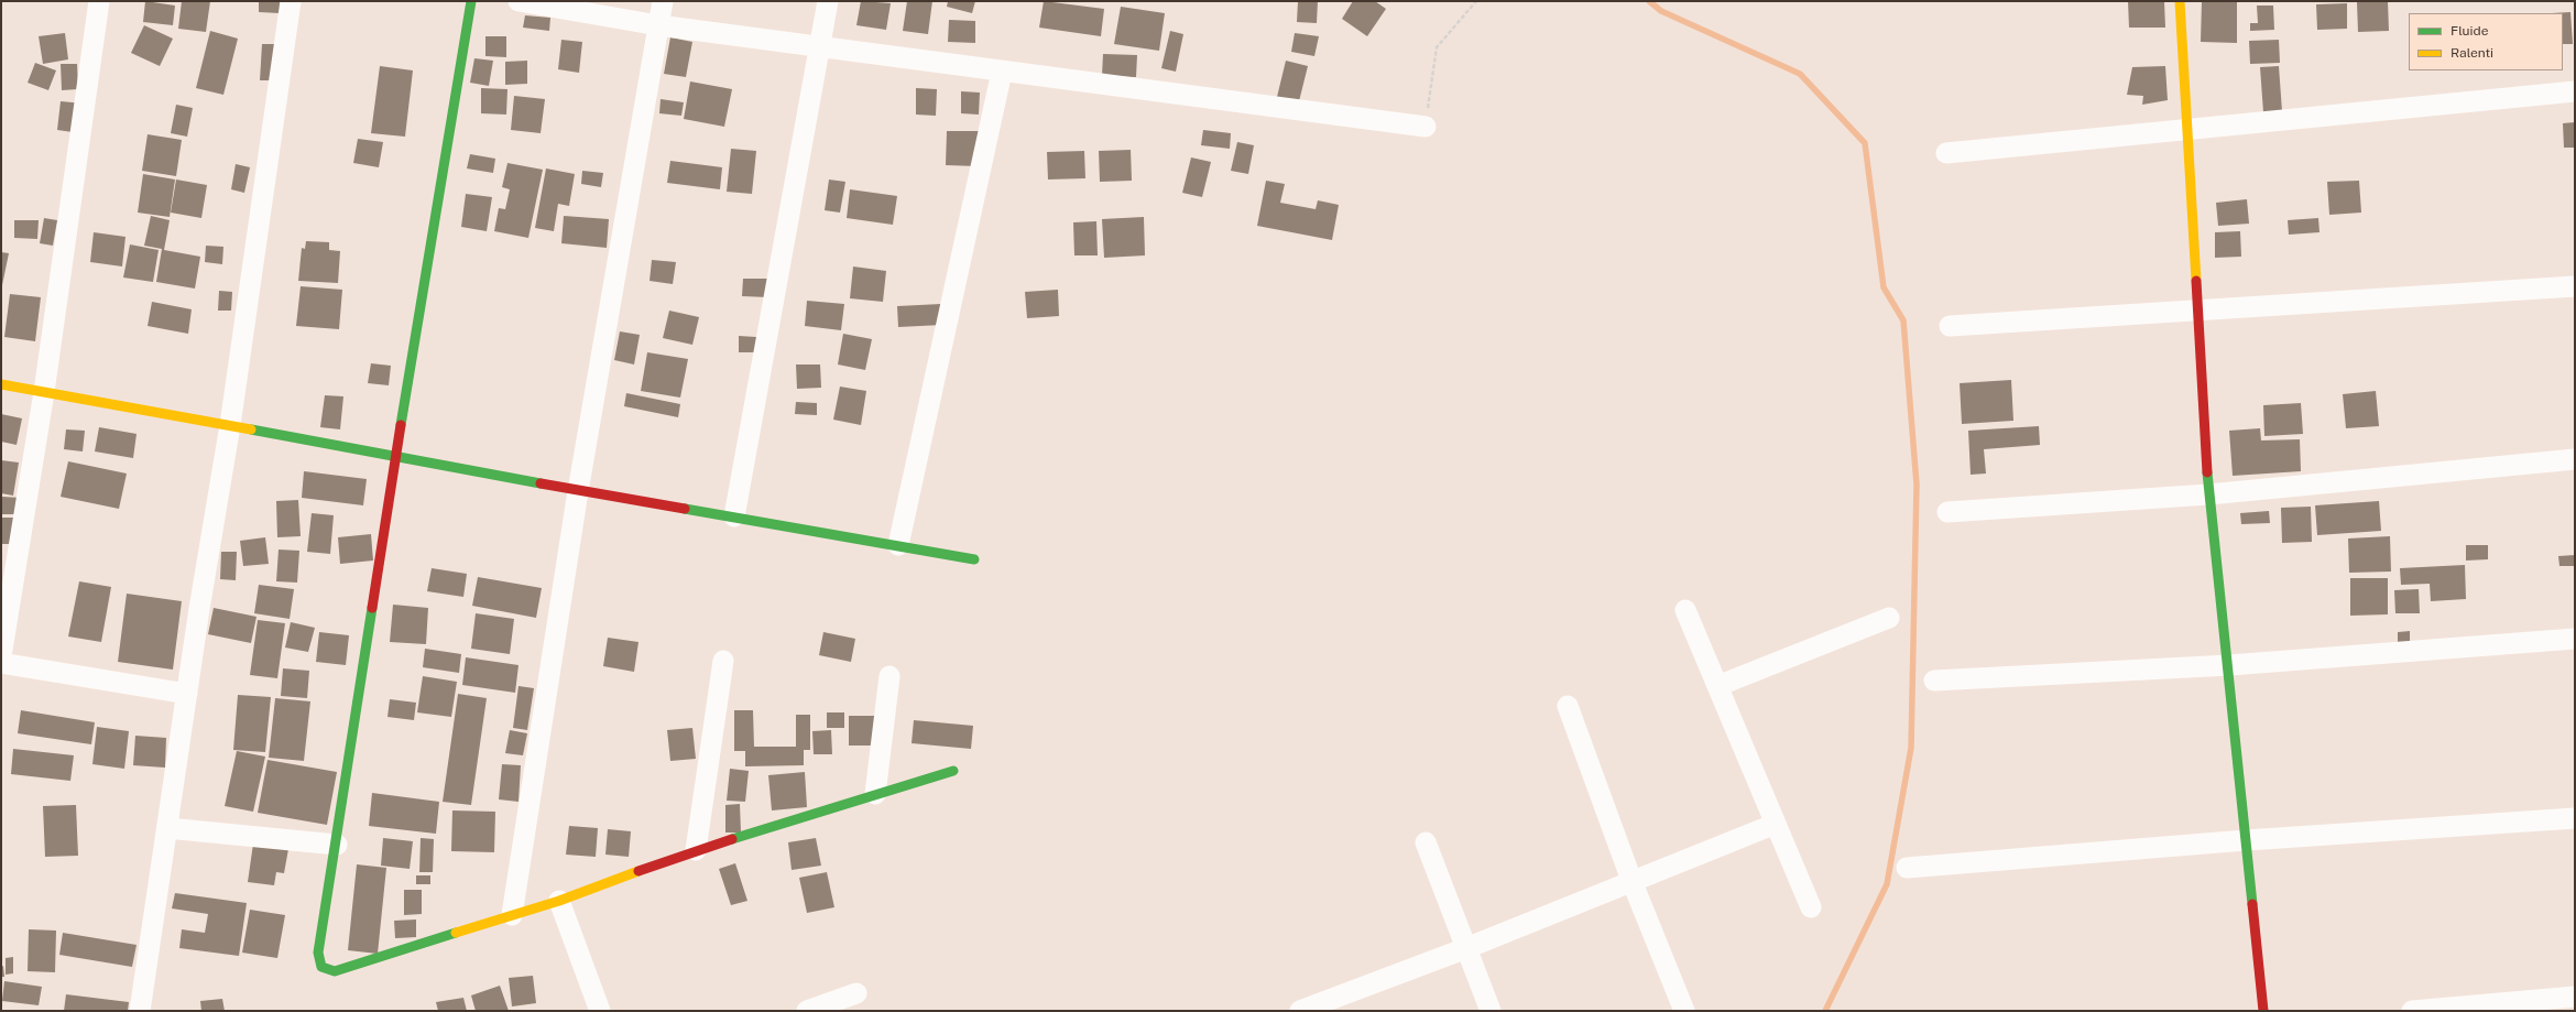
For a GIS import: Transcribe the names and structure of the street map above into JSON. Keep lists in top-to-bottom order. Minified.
{"legend":["Fluide","Ralenti"]}
